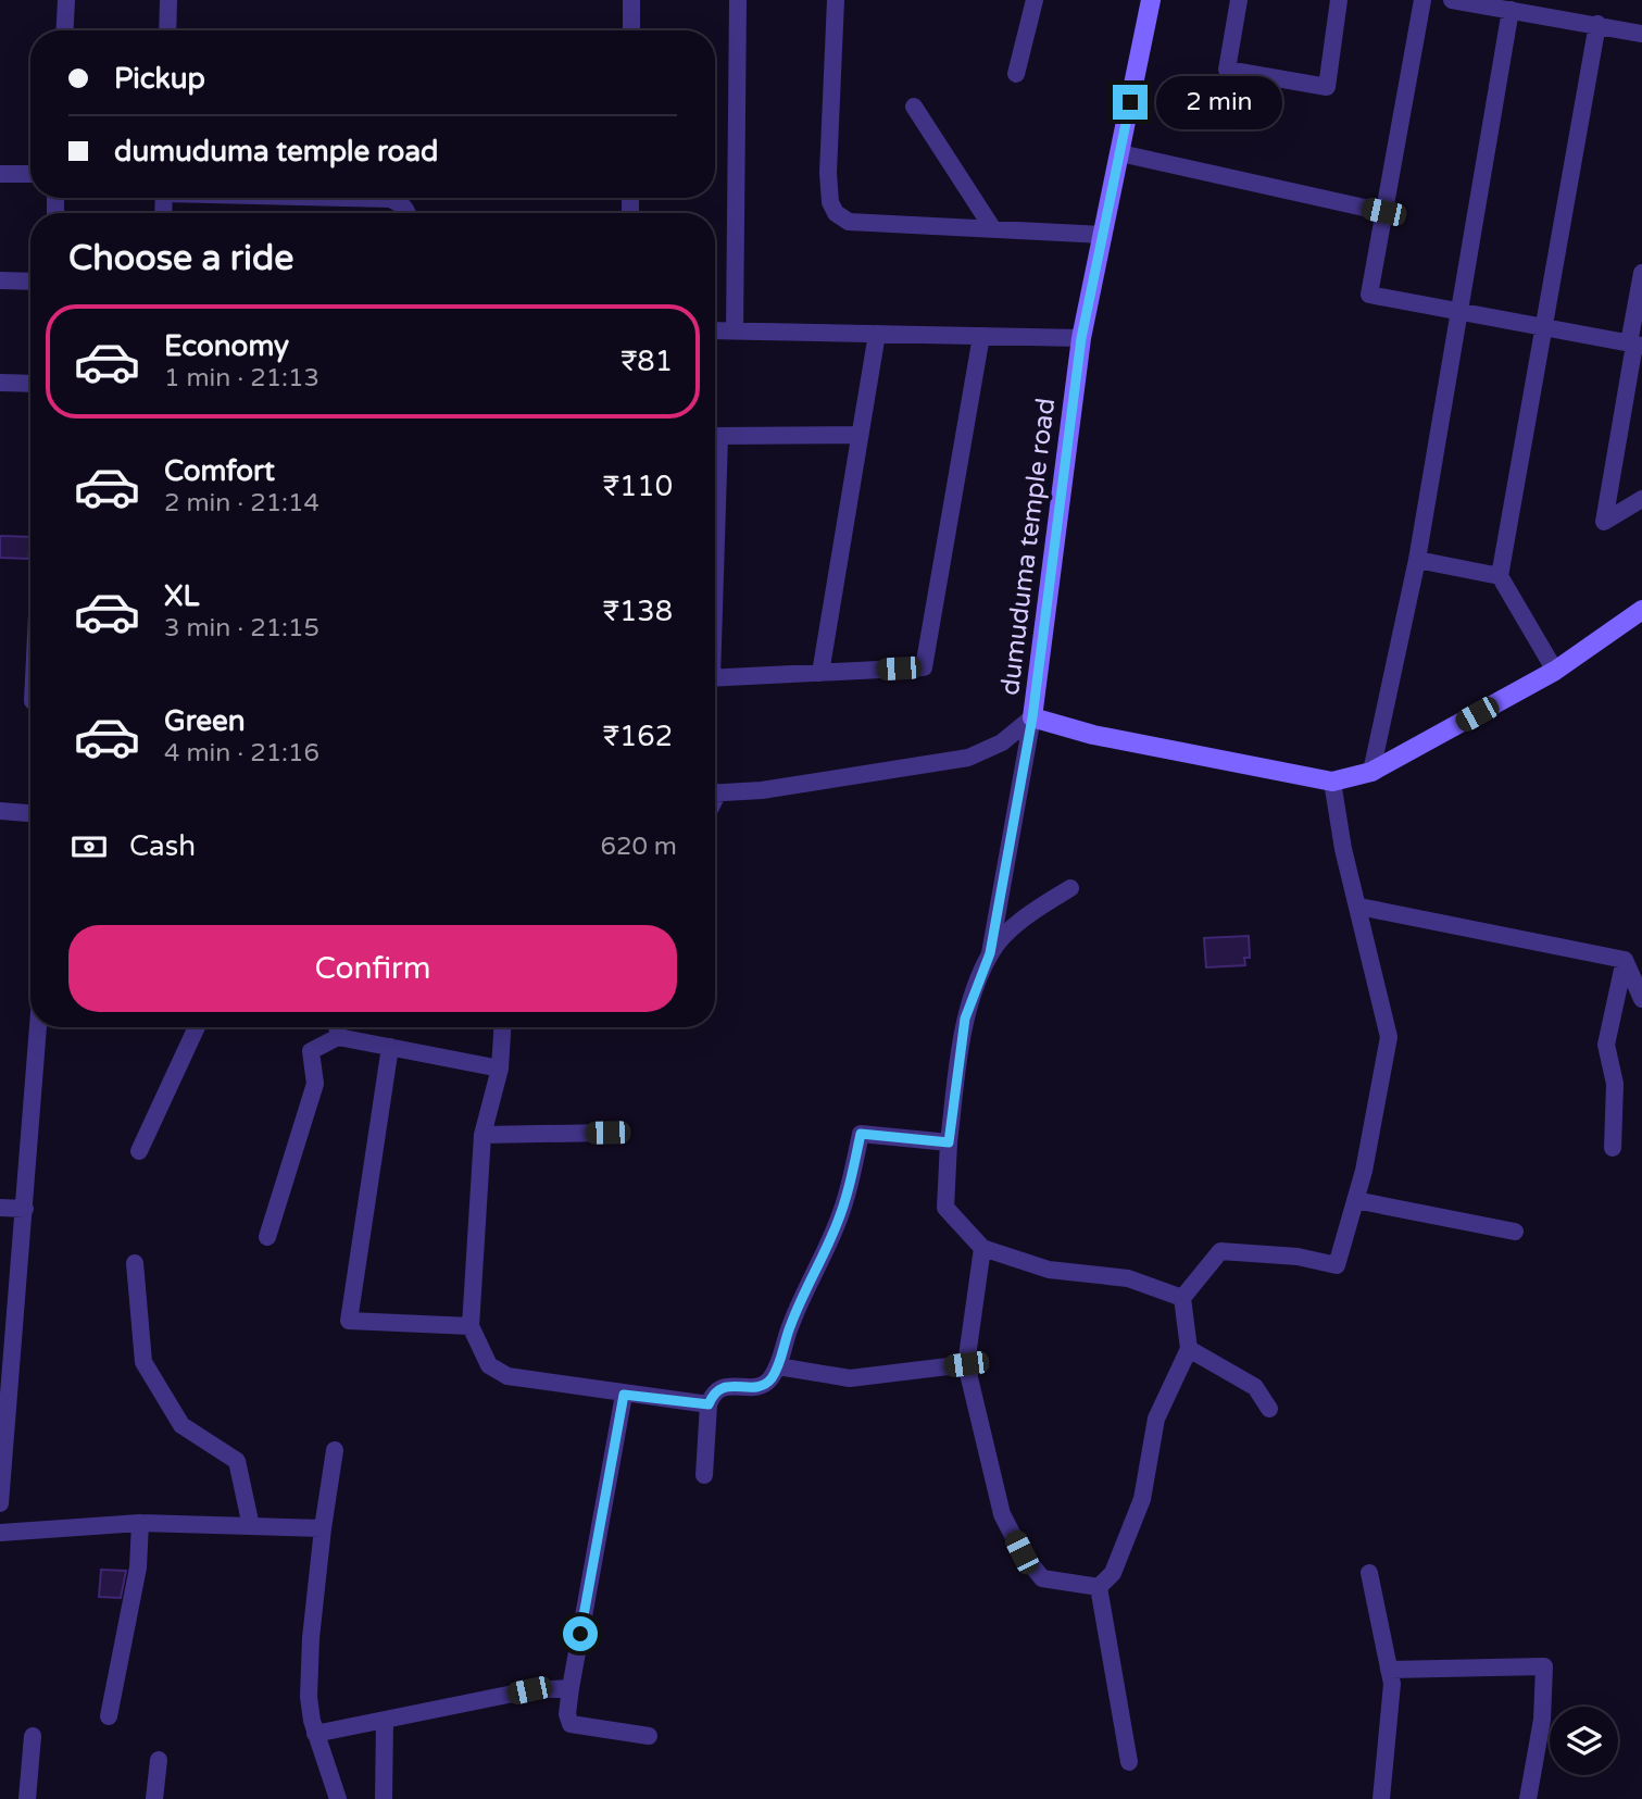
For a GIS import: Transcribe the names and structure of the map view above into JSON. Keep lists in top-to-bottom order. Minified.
{"streets":{"street":["dumuduma temple road"]},"page":{"banner":["Pickup","dumuduma temple road"],"bubble":"2 min","heading":"Choose a ride","list":[{"name":"Economy","note":"1 min · 21:13","value":"₹81"},{"name":"Comfort","note":"2 min · 21:14","value":"₹110"},{"name":"XL","note":"3 min · 21:15","value":"₹138"},{"name":"Green","note":"4 min · 21:16","value":"₹162"}],"pay":["Cash","620 m"],"buttons":"Confirm"}}
